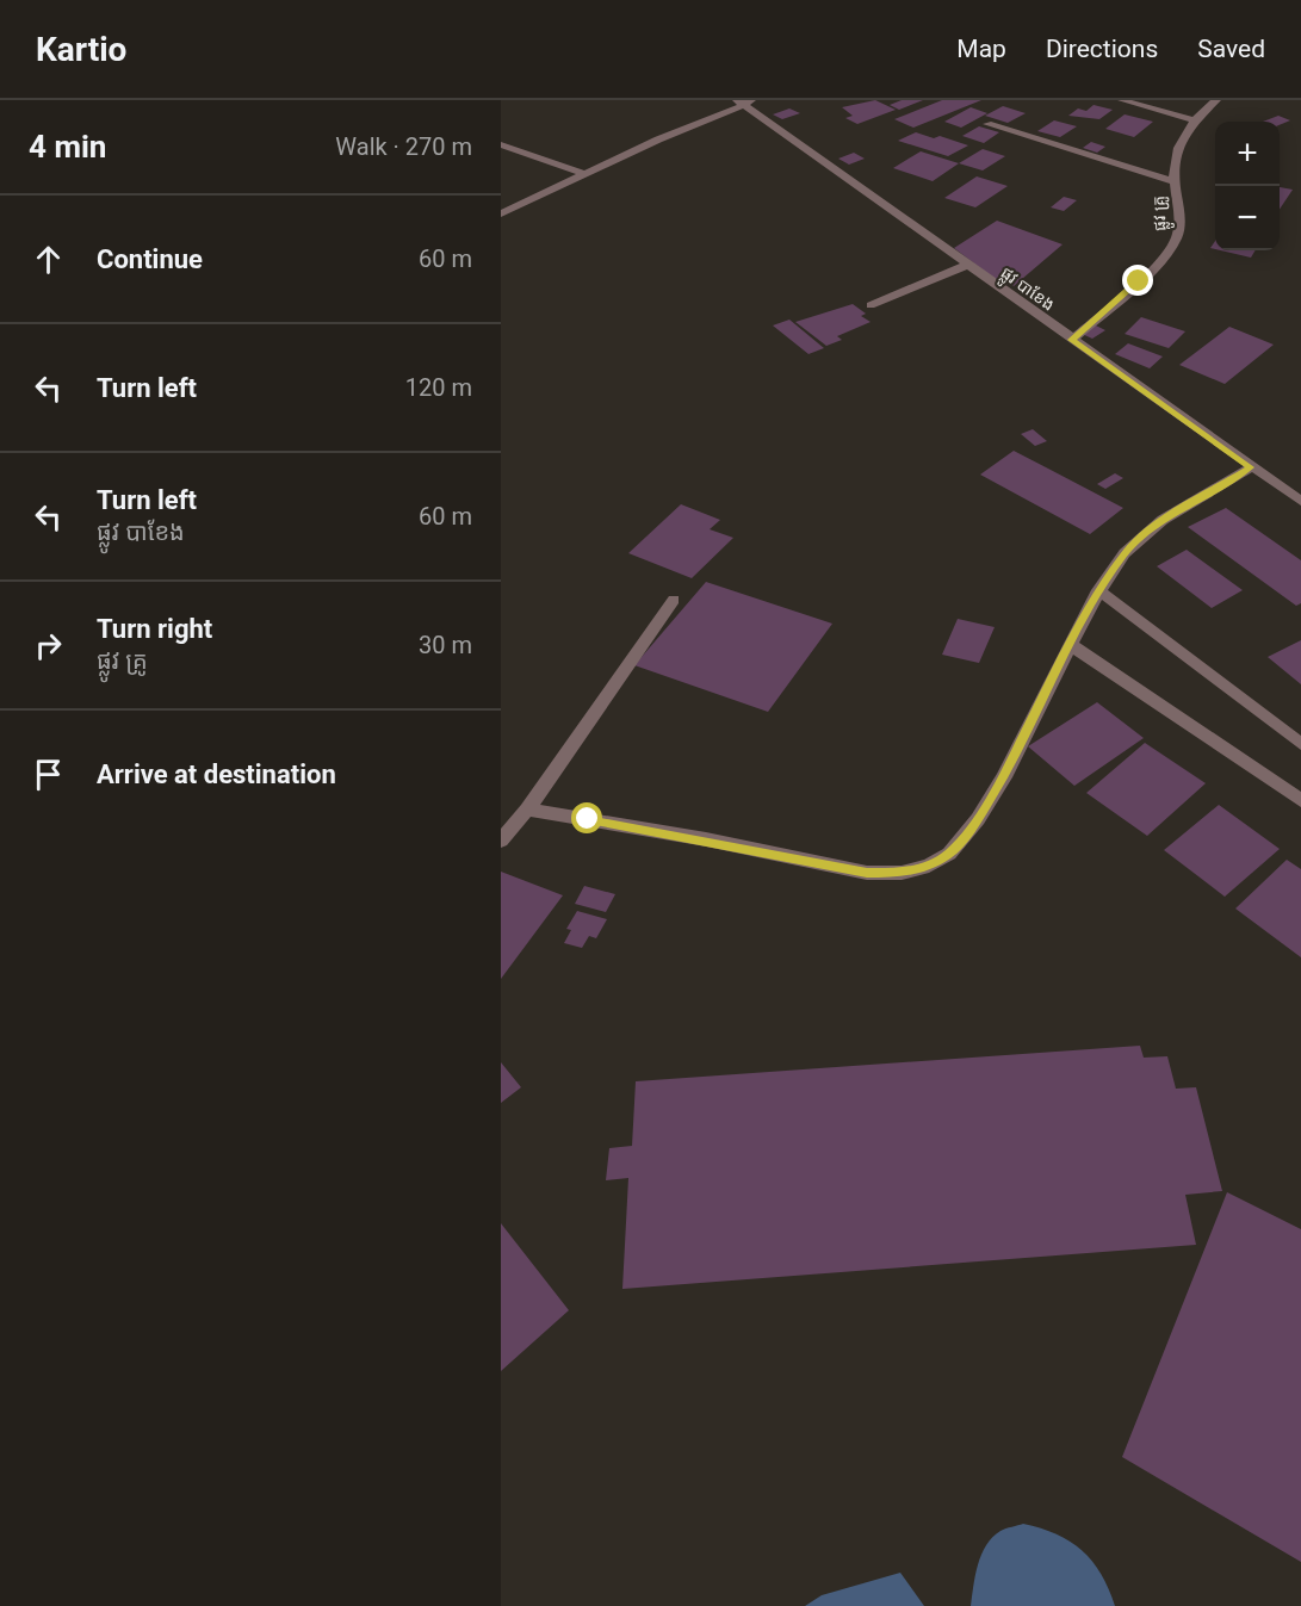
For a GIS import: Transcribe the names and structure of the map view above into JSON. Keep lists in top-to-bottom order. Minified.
{"streets":{"street":["ផ្លូវ គ្រូ","ផ្លូវ បាខែង"]},"crossings":[["ផ្លូវ គ្រូ","ផ្លូវ បាខែង"]],"page":{"header":"Kartio","nav":["Map","Directions","Saved"],"heading":["4 min","Walk · 270 m"],"map_buttons":["+","−"],"list":[["Continue","60 m"],["Turn left","120 m"],["Turn left","ផ្លូវ បាខែង","60 m"],["Turn right","ផ្លូវ គ្រូ","30 m"],"Arrive at destination"]}}
